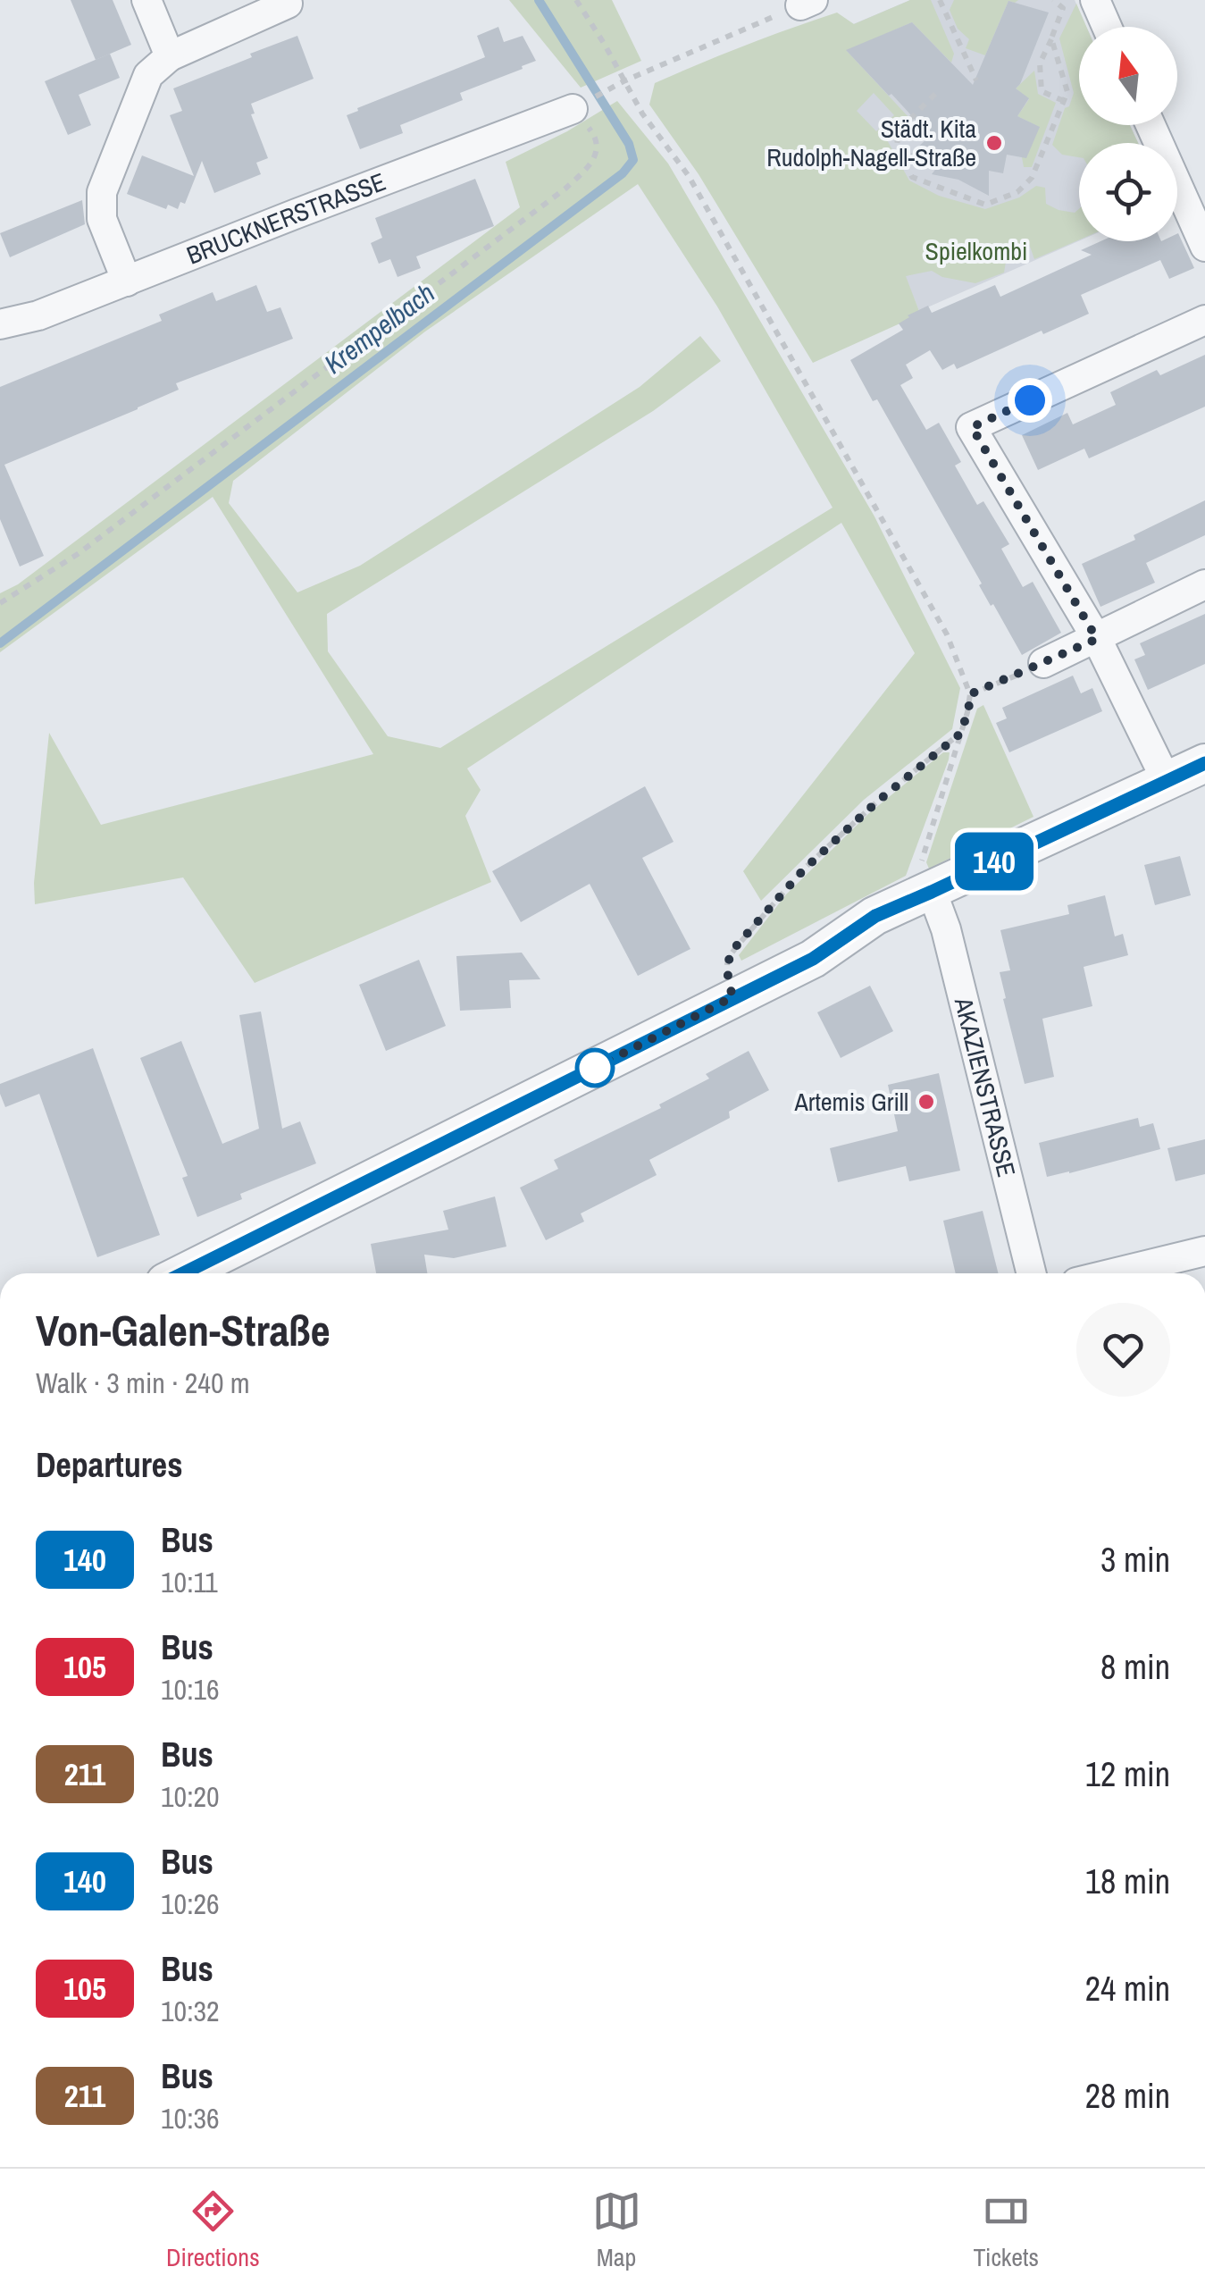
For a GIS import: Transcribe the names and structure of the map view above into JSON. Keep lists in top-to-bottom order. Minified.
{"streets":{"street":["BRUCKNERSTRASSE","AKAZIENSTRASSE"]},"water":["Krempelbach"],"parks":["Spielkombi"],"places":["Städt. Kita Rudolph-Nagell-Straße","Artemis Grill"],"lines":["bus line 140"],"north":"top","page":{"on_map":"140","heading":[["Von-Galen-Straße","Walk · 3 min · 240 m"],"Departures"],"list":[{"mark":"140","name":"Bus","note":"10:11","value":"3 min"},{"mark":"105","name":"Bus","note":"10:16","value":"8 min"},{"mark":"211","name":"Bus","note":"10:20","value":"12 min"},{"mark":"140","name":"Bus","note":"10:26","value":"18 min"},{"mark":"105","name":"Bus","note":"10:32","value":"24 min"},{"mark":"211","name":"Bus","note":"10:36","value":"28 min"}],"tabs":["Directions","Map","Tickets"]}}
